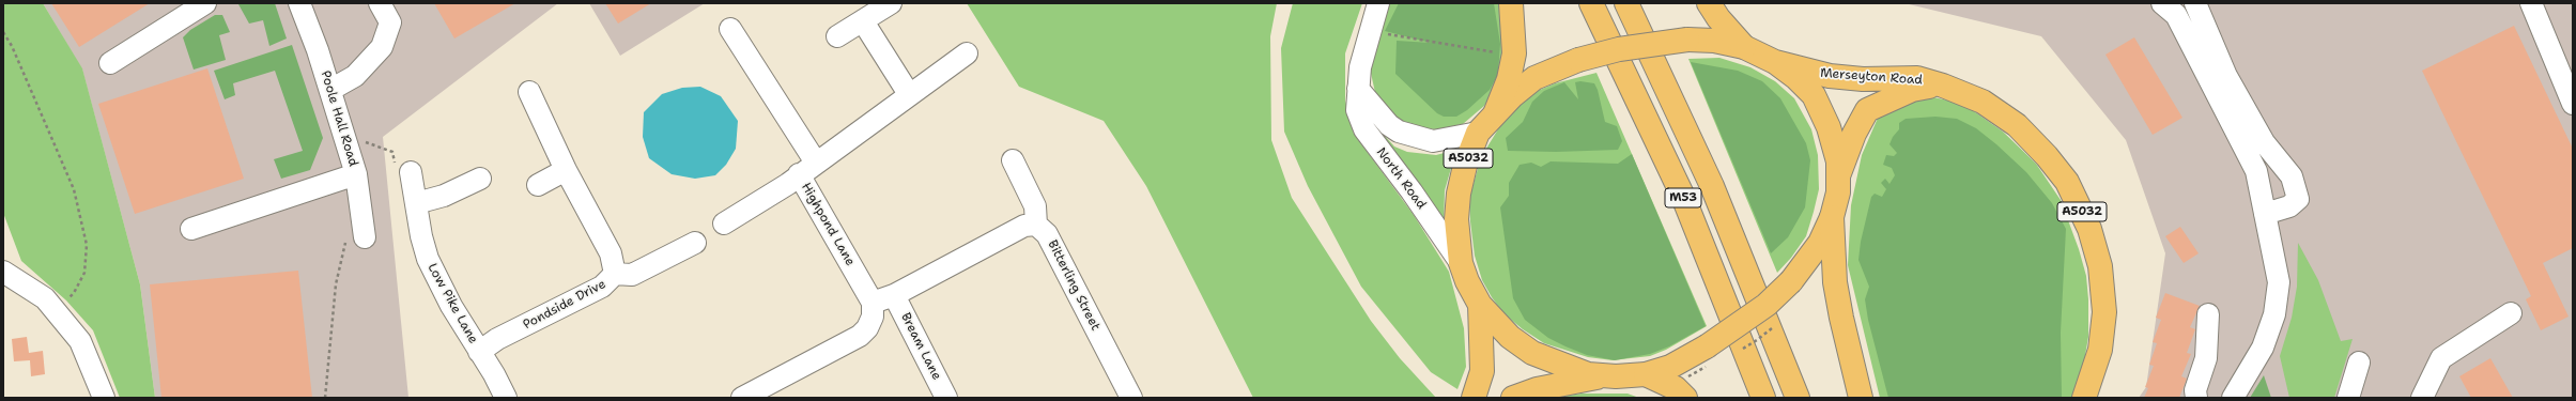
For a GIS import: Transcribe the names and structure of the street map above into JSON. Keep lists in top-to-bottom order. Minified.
{"streets":{"main road":["Merseyton Road","A5032","M53"],"street":["Poole Hall Road","North Road","Highpond Lane","Bitterling Street","Low Pike Lane","Pondside Drive","Bream Lane"]},"crossings":[["Merseyton Road","A5032"],["A5032","North Road"],["Low Pike Lane","Pondside Drive"]]}
